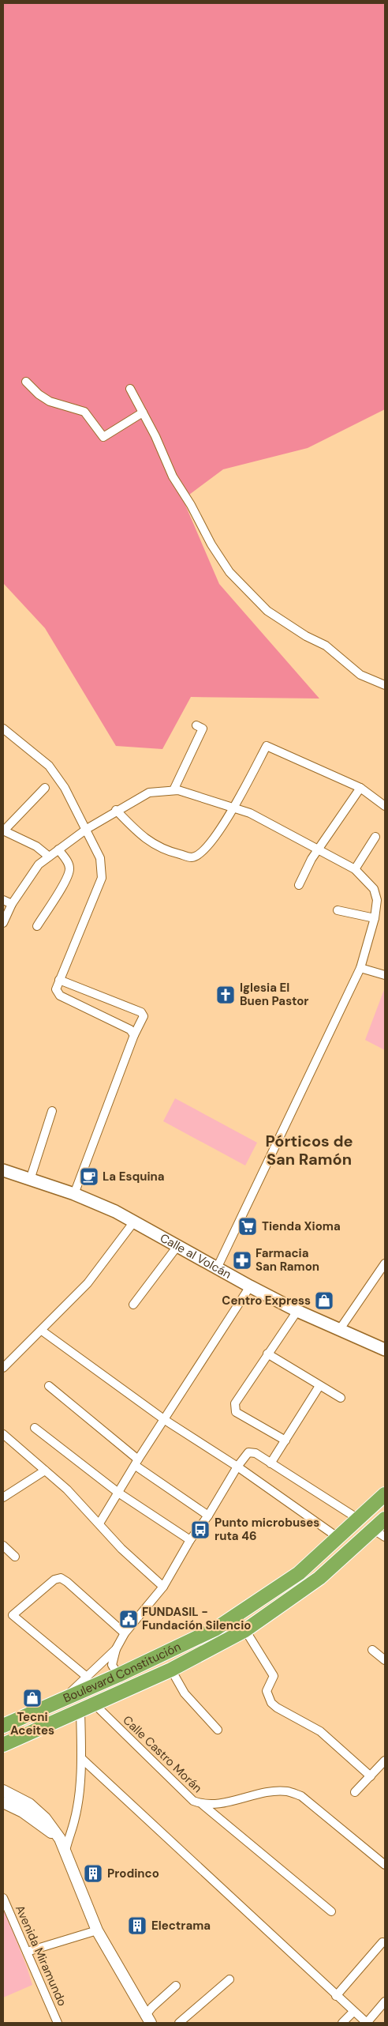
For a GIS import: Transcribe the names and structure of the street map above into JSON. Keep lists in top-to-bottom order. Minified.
{"streets":{"highway":["Boulevard Constitución"],"main road":["Calle al Volcán"],"street":["Calle Castro Morán","Avenida Miramundo"]},"crossings":[["Boulevard Constitución","Calle Castro Morán"]],"districts":["Pórticos de San Ramón"],"places":{"church":["Iglesia El Buen Pastor"],"cafe":["La Esquina"],"supermarket":["Tienda Xioma"],"pharmacy":["Farmacia San Ramon"],"shop":["Centro Express","Tecni Aceites"],"bus stop":["Punto microbuses ruta 46"],"public building":["FUNDASIL - Fundación Silencio"],"building":["Prodinco","Electrama"]}}
